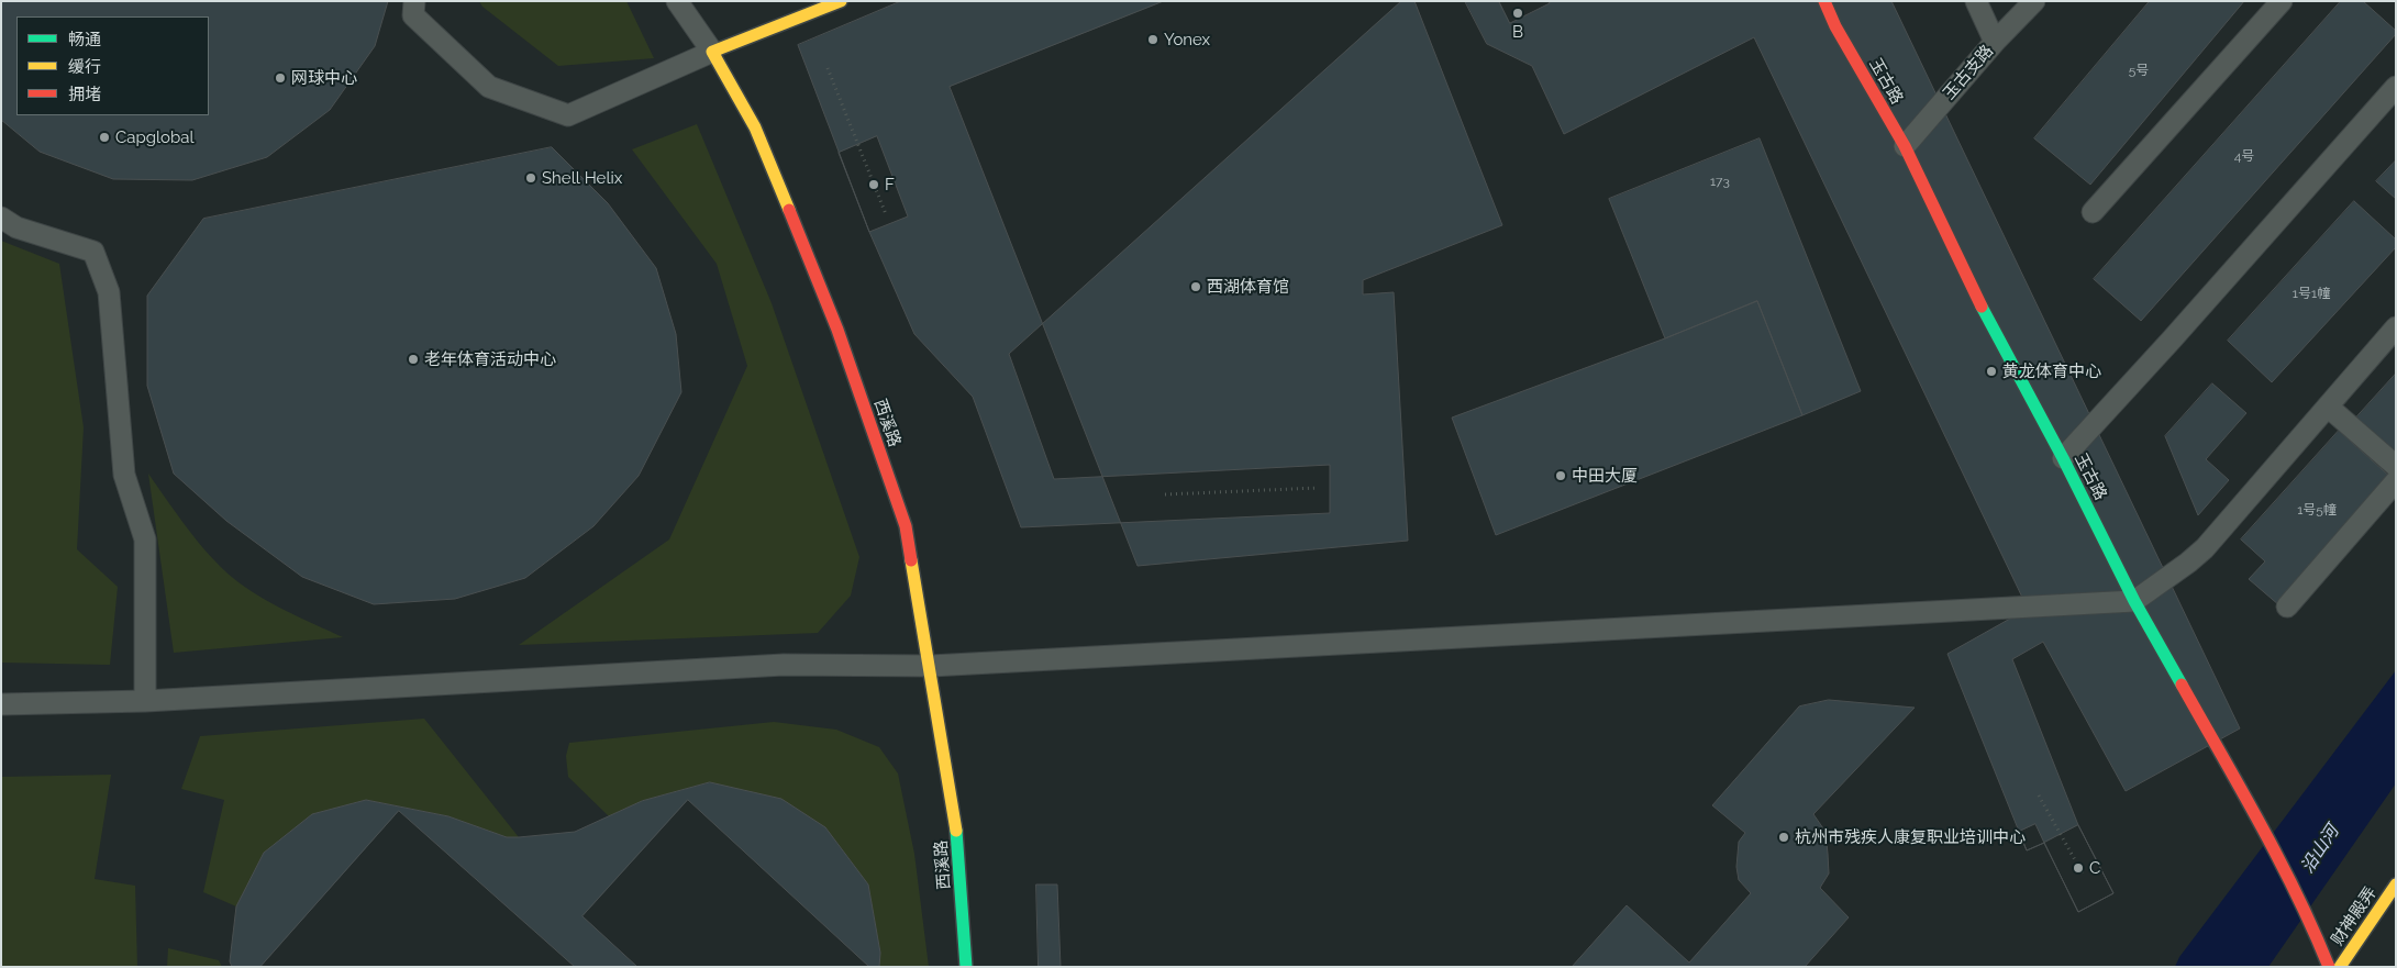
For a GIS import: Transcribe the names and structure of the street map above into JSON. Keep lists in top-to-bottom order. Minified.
{"streets":{"street":["玉古路","西溪路","财神殿弄"],"lane":["玉古支路"]},"crossings":[["玉古支路","玉古路"]],"water":["沿山河"],"places":["B","Yonex","网球中心","Capglobal","Shell Helix","F","西湖体育馆","老年体育活动中心","黄龙体育中心","中田大厦","杭州市残疾人康复职业培训中心","C"],"house_numbers":["5号","4号","173","1号1幢","1号5幢"],"legend":["畅通","缓行","拥堵"]}
